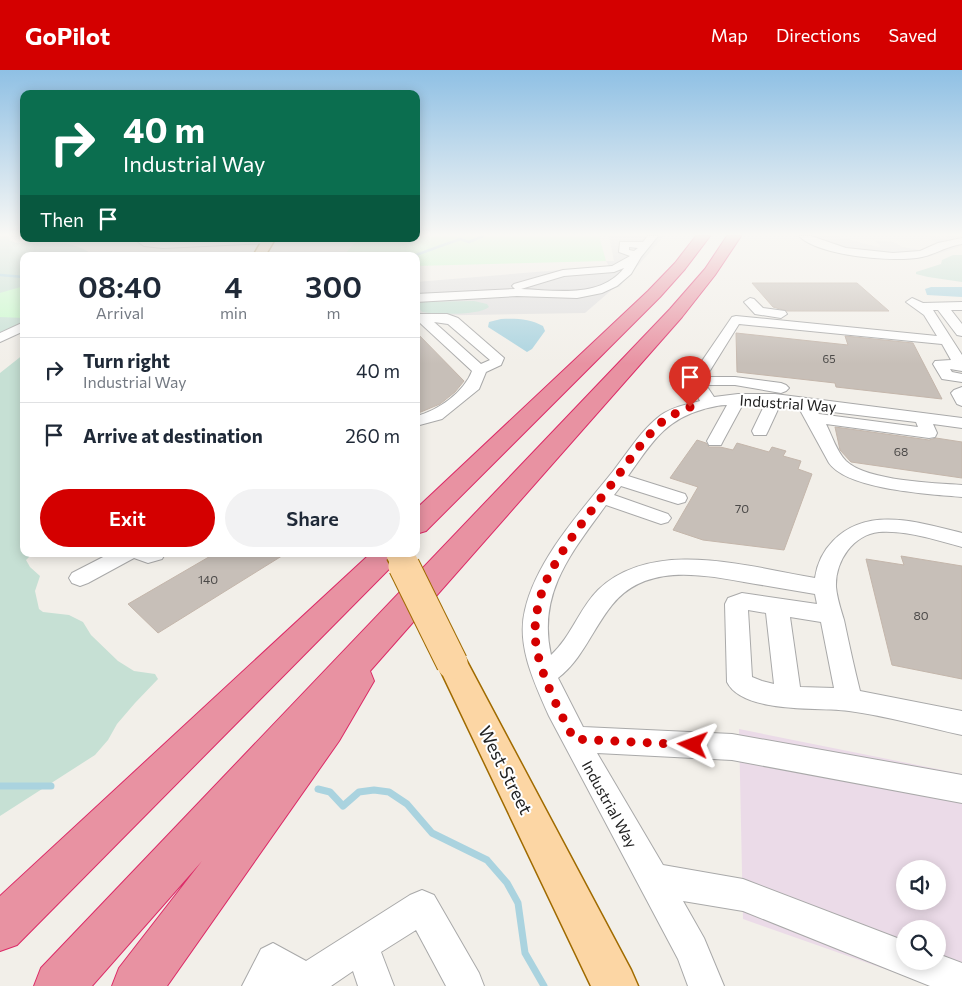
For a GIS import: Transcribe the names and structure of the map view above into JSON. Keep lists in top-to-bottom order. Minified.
{"streets":{"main road":["West Street"],"street":["Industrial Way"]},"house_numbers":["65","68","70","140","80"],"page":{"header":"GoPilot","nav":["Map","Directions","Saved"],"turn":["40 m","Industrial Way"],"then":"Then","eta":["08:40","Arrival","4","min","300","m"],"list":[{"name":"Turn right","note":"Industrial Way","value":"40 m"},{"name":"Arrive at destination","value":"260 m"}],"buttons":["Exit","Share"]}}
